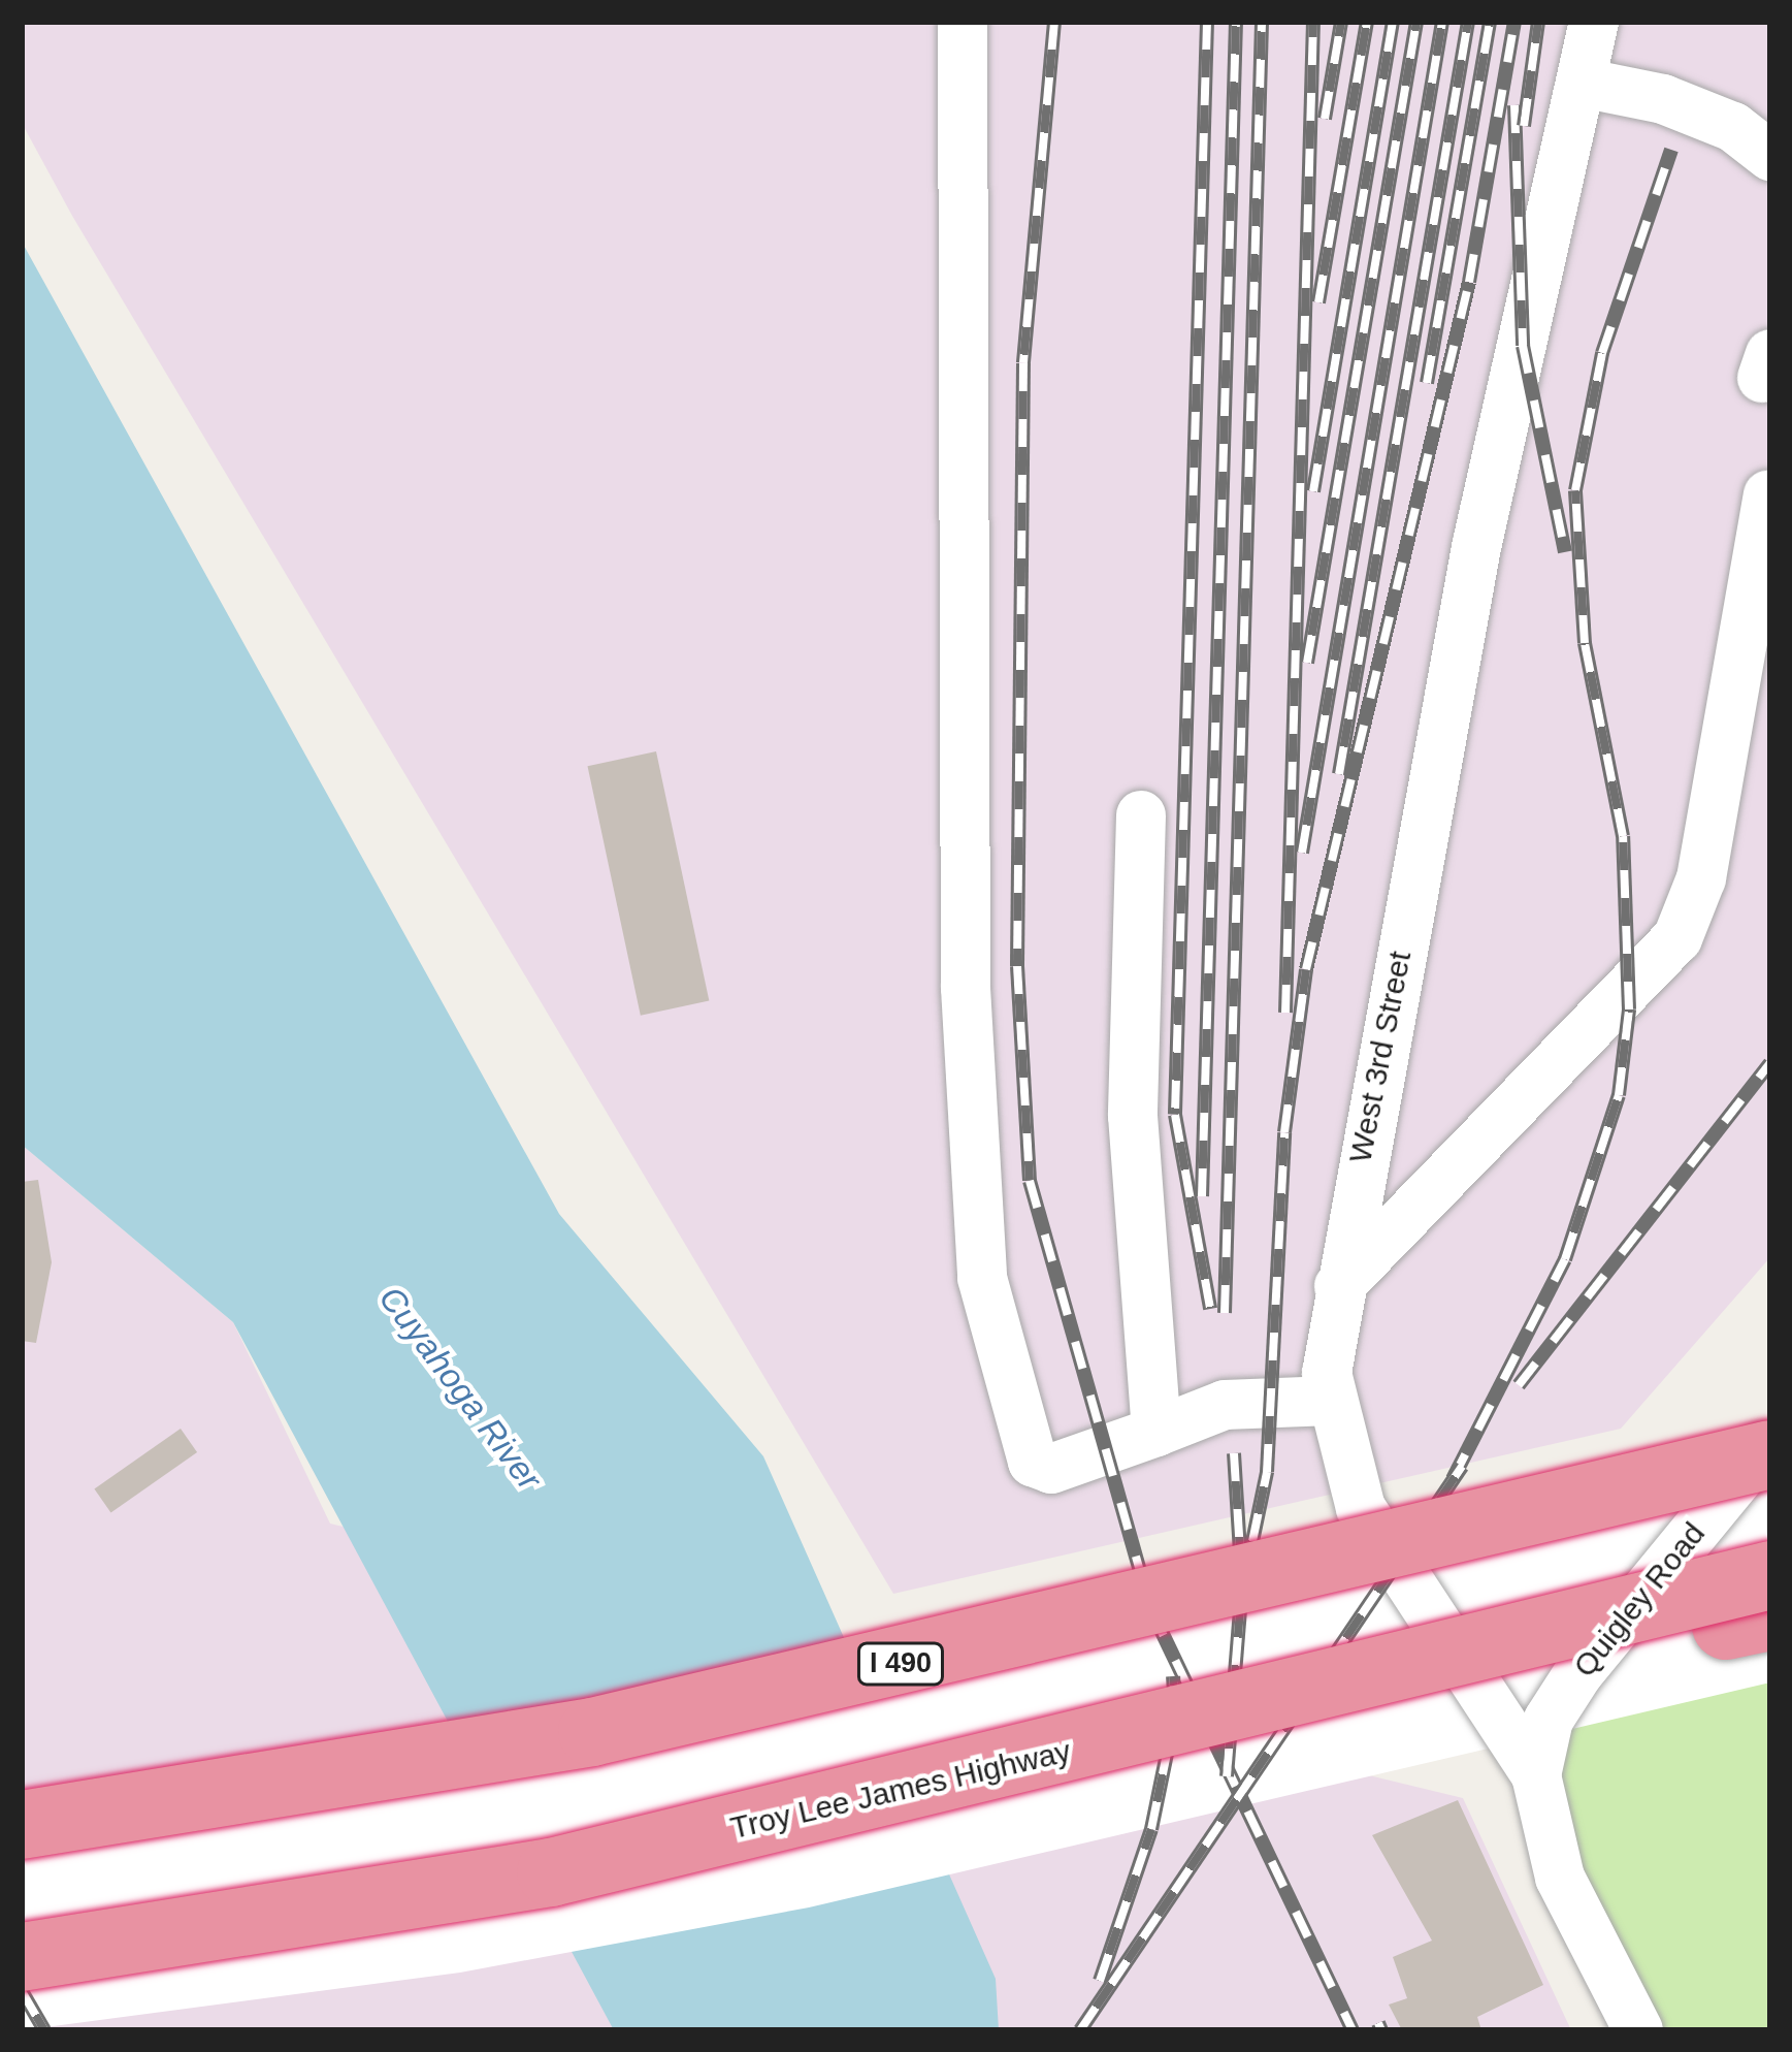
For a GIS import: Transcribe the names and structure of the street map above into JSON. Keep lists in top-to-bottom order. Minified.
{"streets":{"highway":["I 490","Troy Lee James Highway"],"street":["West 3rd Street","Quigley Road"]},"crossings":[["West 3rd Street","Quigley Road"]],"water":["Cuyahoga River"]}
